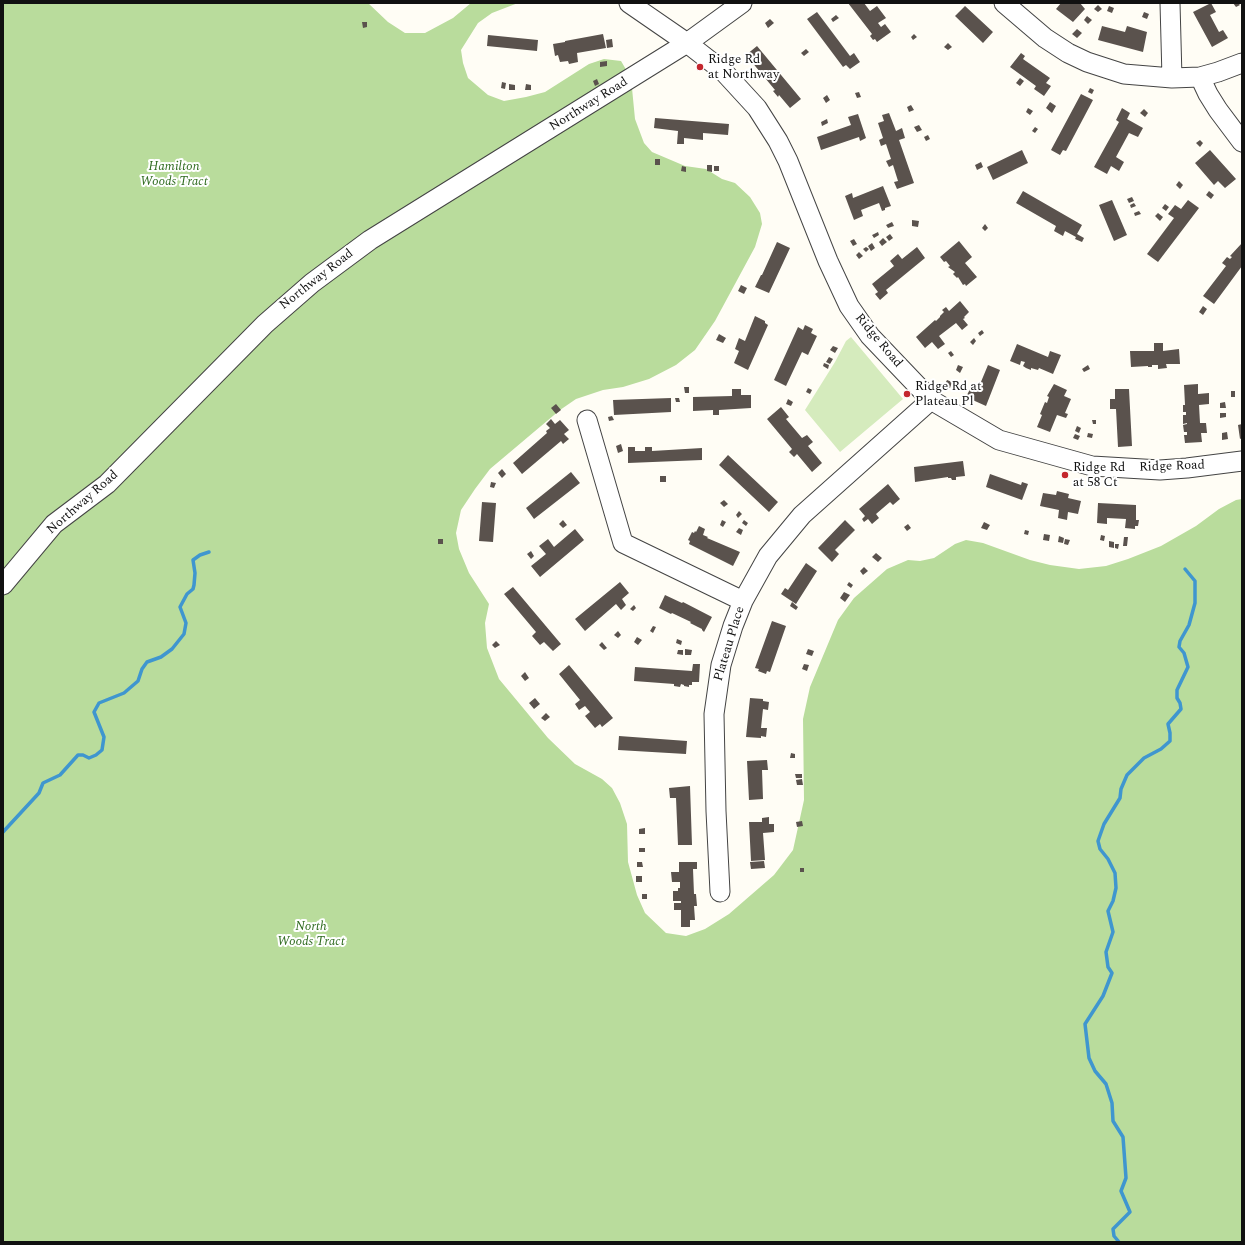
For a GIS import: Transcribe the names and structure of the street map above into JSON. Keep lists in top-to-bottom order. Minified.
{"streets":{"street":["Northway Road","Ridge Road","Plateau Place"]},"crossings":[["Northway Road","Ridge Road"],["Ridge Road","Plateau Place"]],"parks":["Hamilton Woods Tract","North Woods Tract"],"places":["Ridge Rd at Northway","Ridge Rd at Plateau Pl","Ridge Rd at 58 Ct"]}
